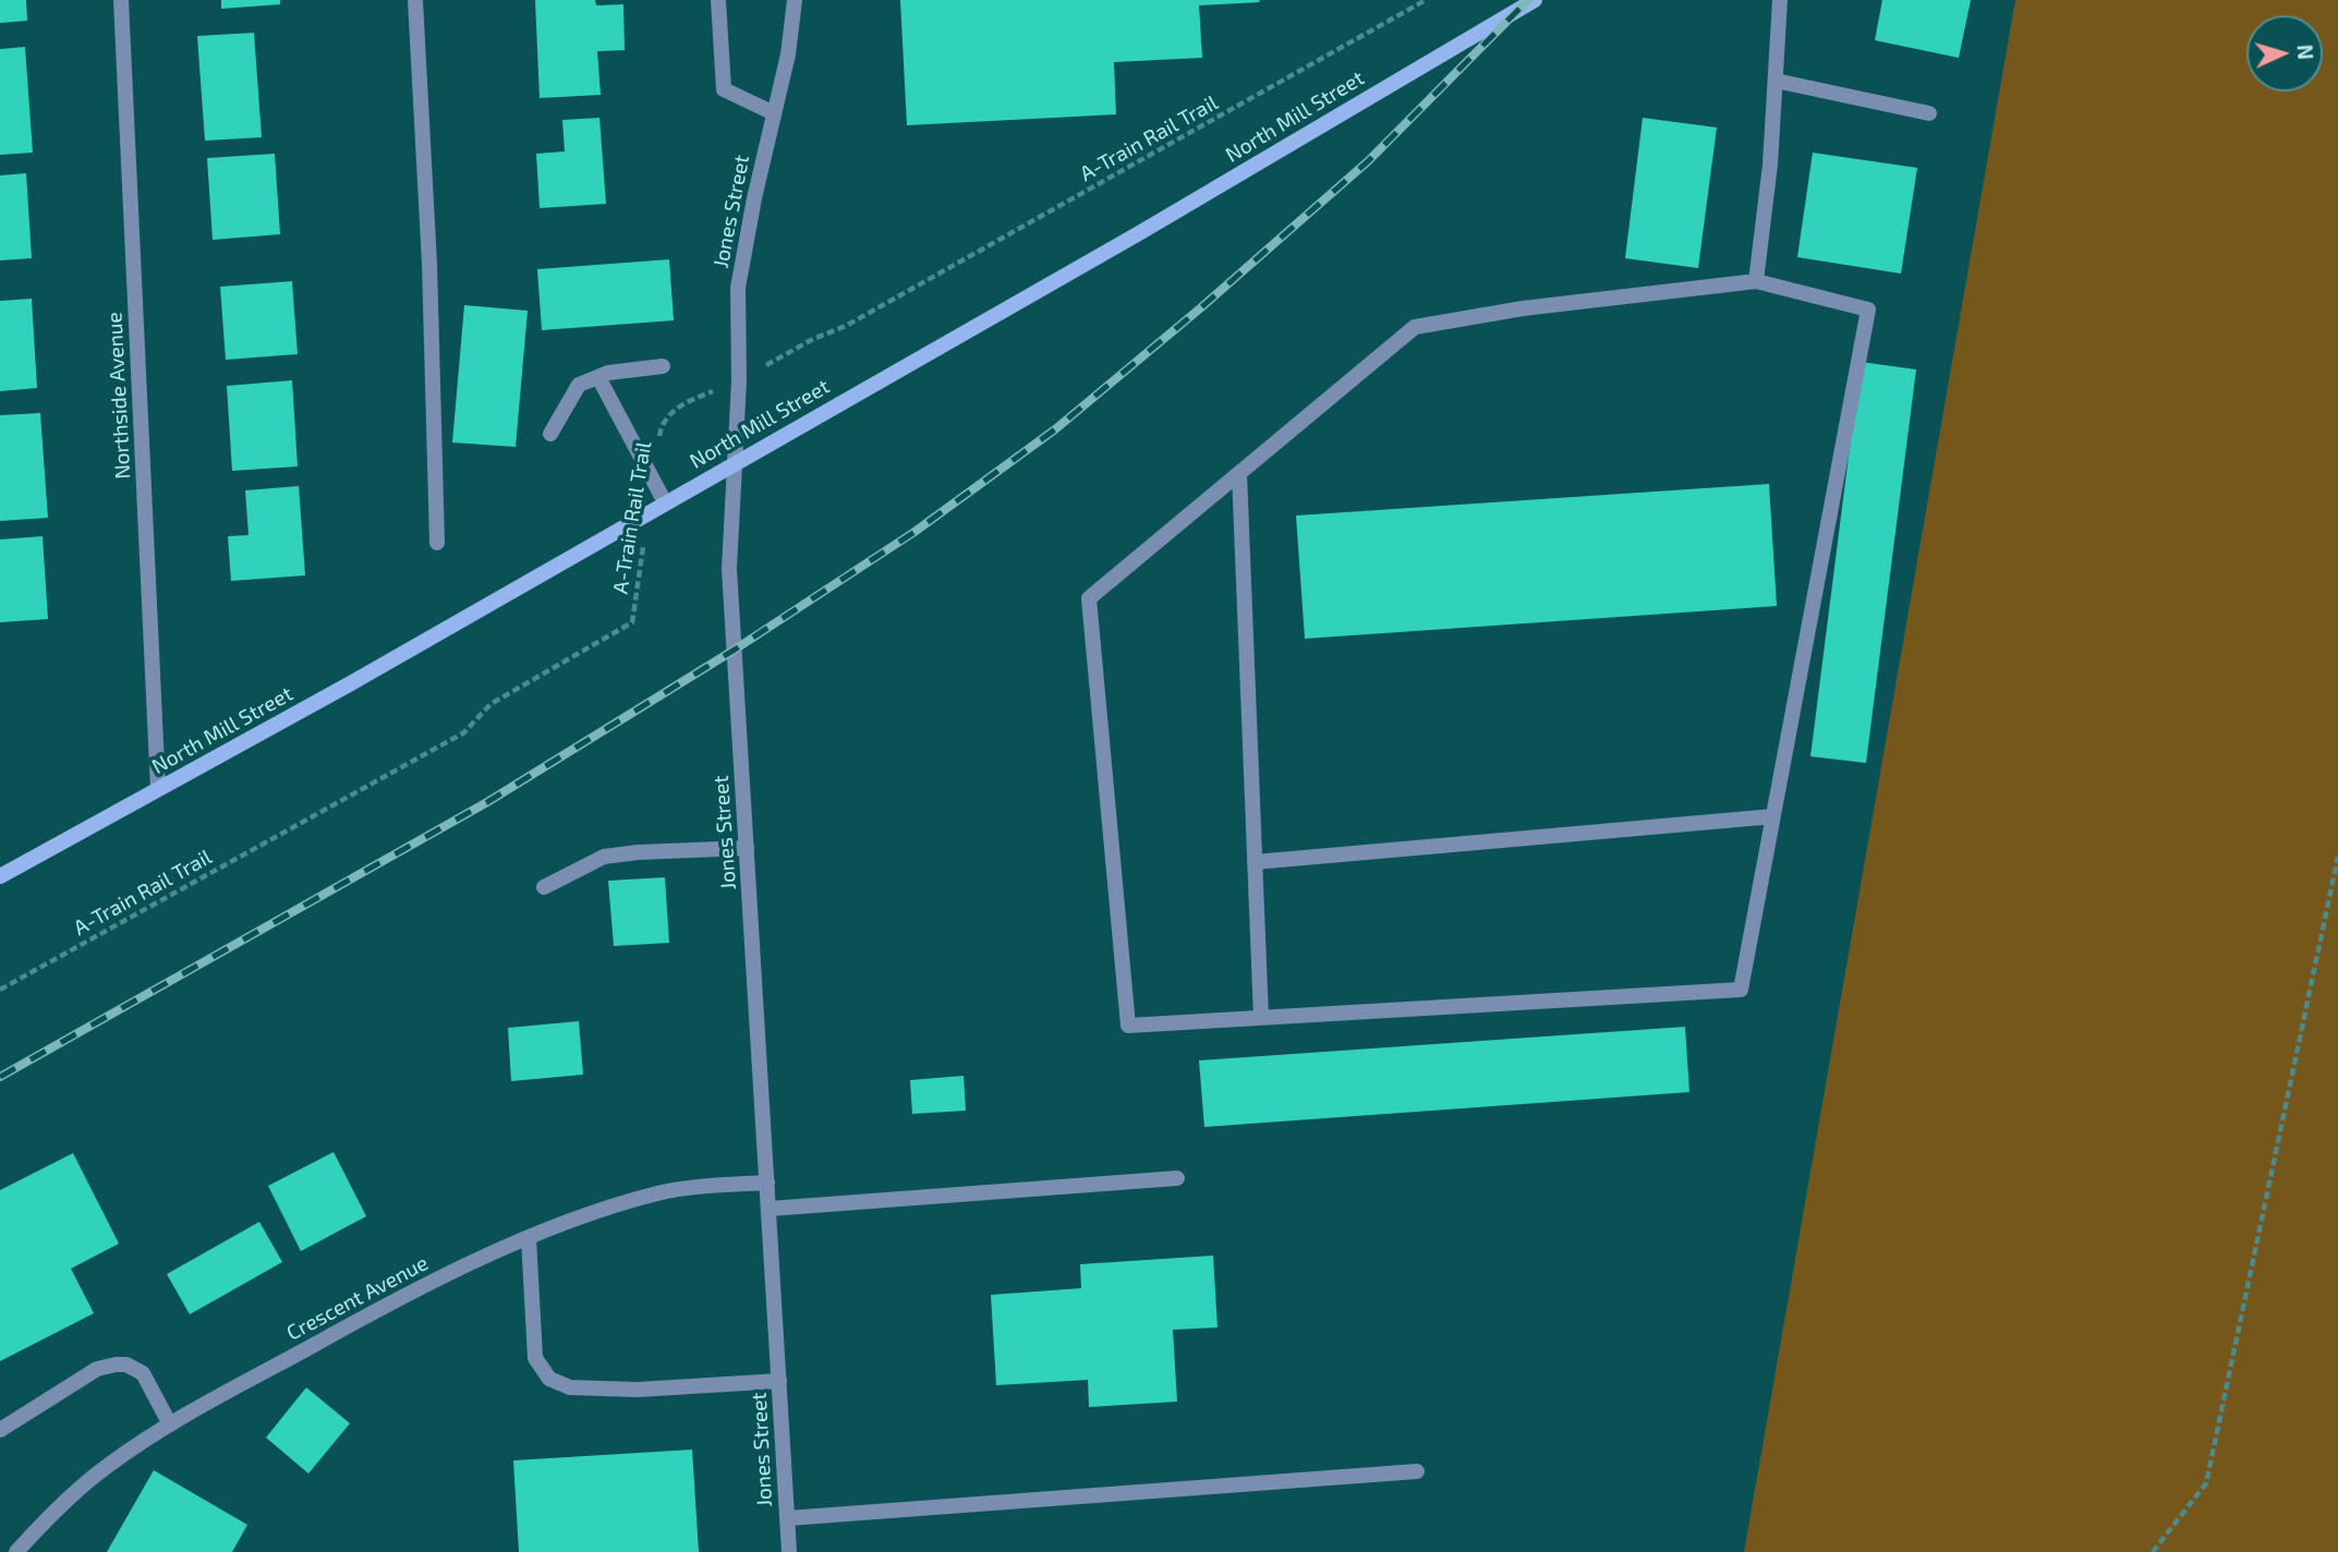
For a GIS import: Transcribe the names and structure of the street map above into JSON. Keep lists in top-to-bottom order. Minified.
{"streets":{"main road":["North Mill Street"],"street":["Jones Street","Northside Avenue","Crescent Avenue"],"path":["A-Train Rail Trail"]},"crossings":[["North Mill Street","A-Train Rail Trail"],["North Mill Street","Jones Street"],["North Mill Street","Northside Avenue"],["A-Train Rail Trail","Jones Street"],["Jones Street","Crescent Avenue"]],"north":"right"}
